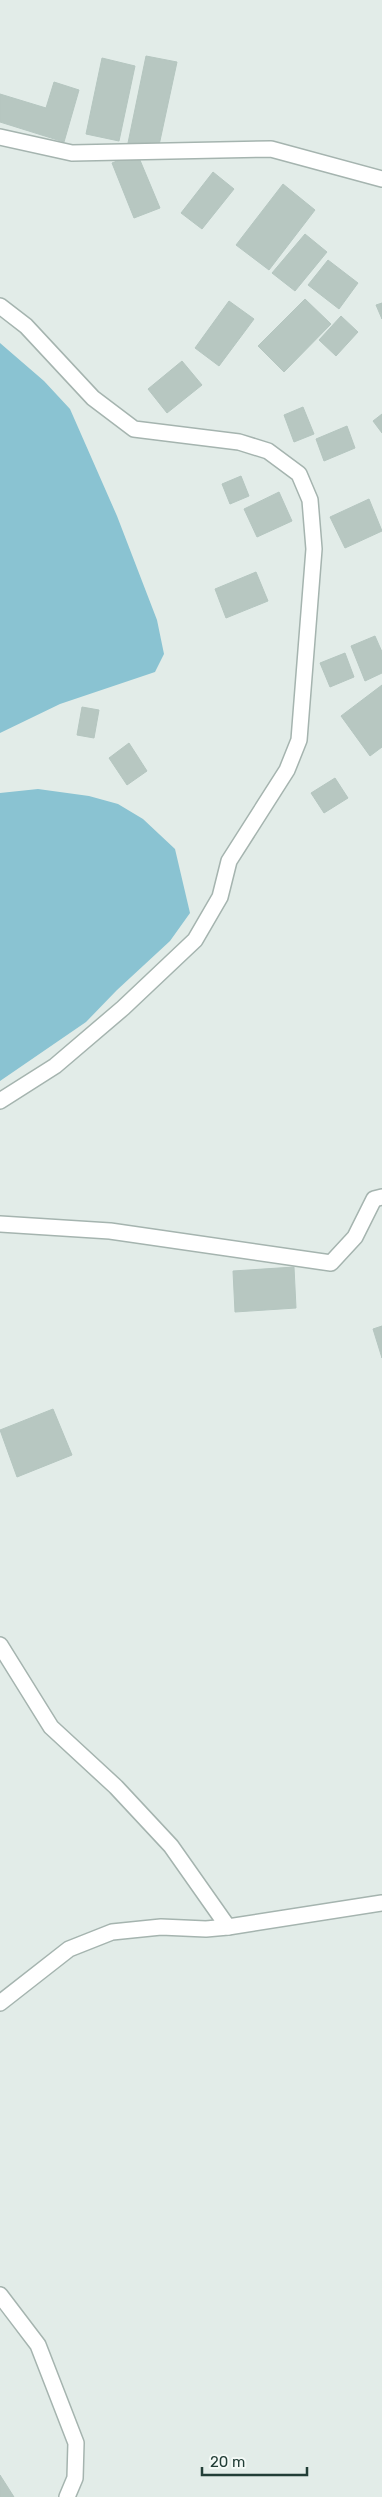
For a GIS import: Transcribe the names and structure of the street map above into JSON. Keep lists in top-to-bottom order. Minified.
{"scale_bar":"20 m"}
